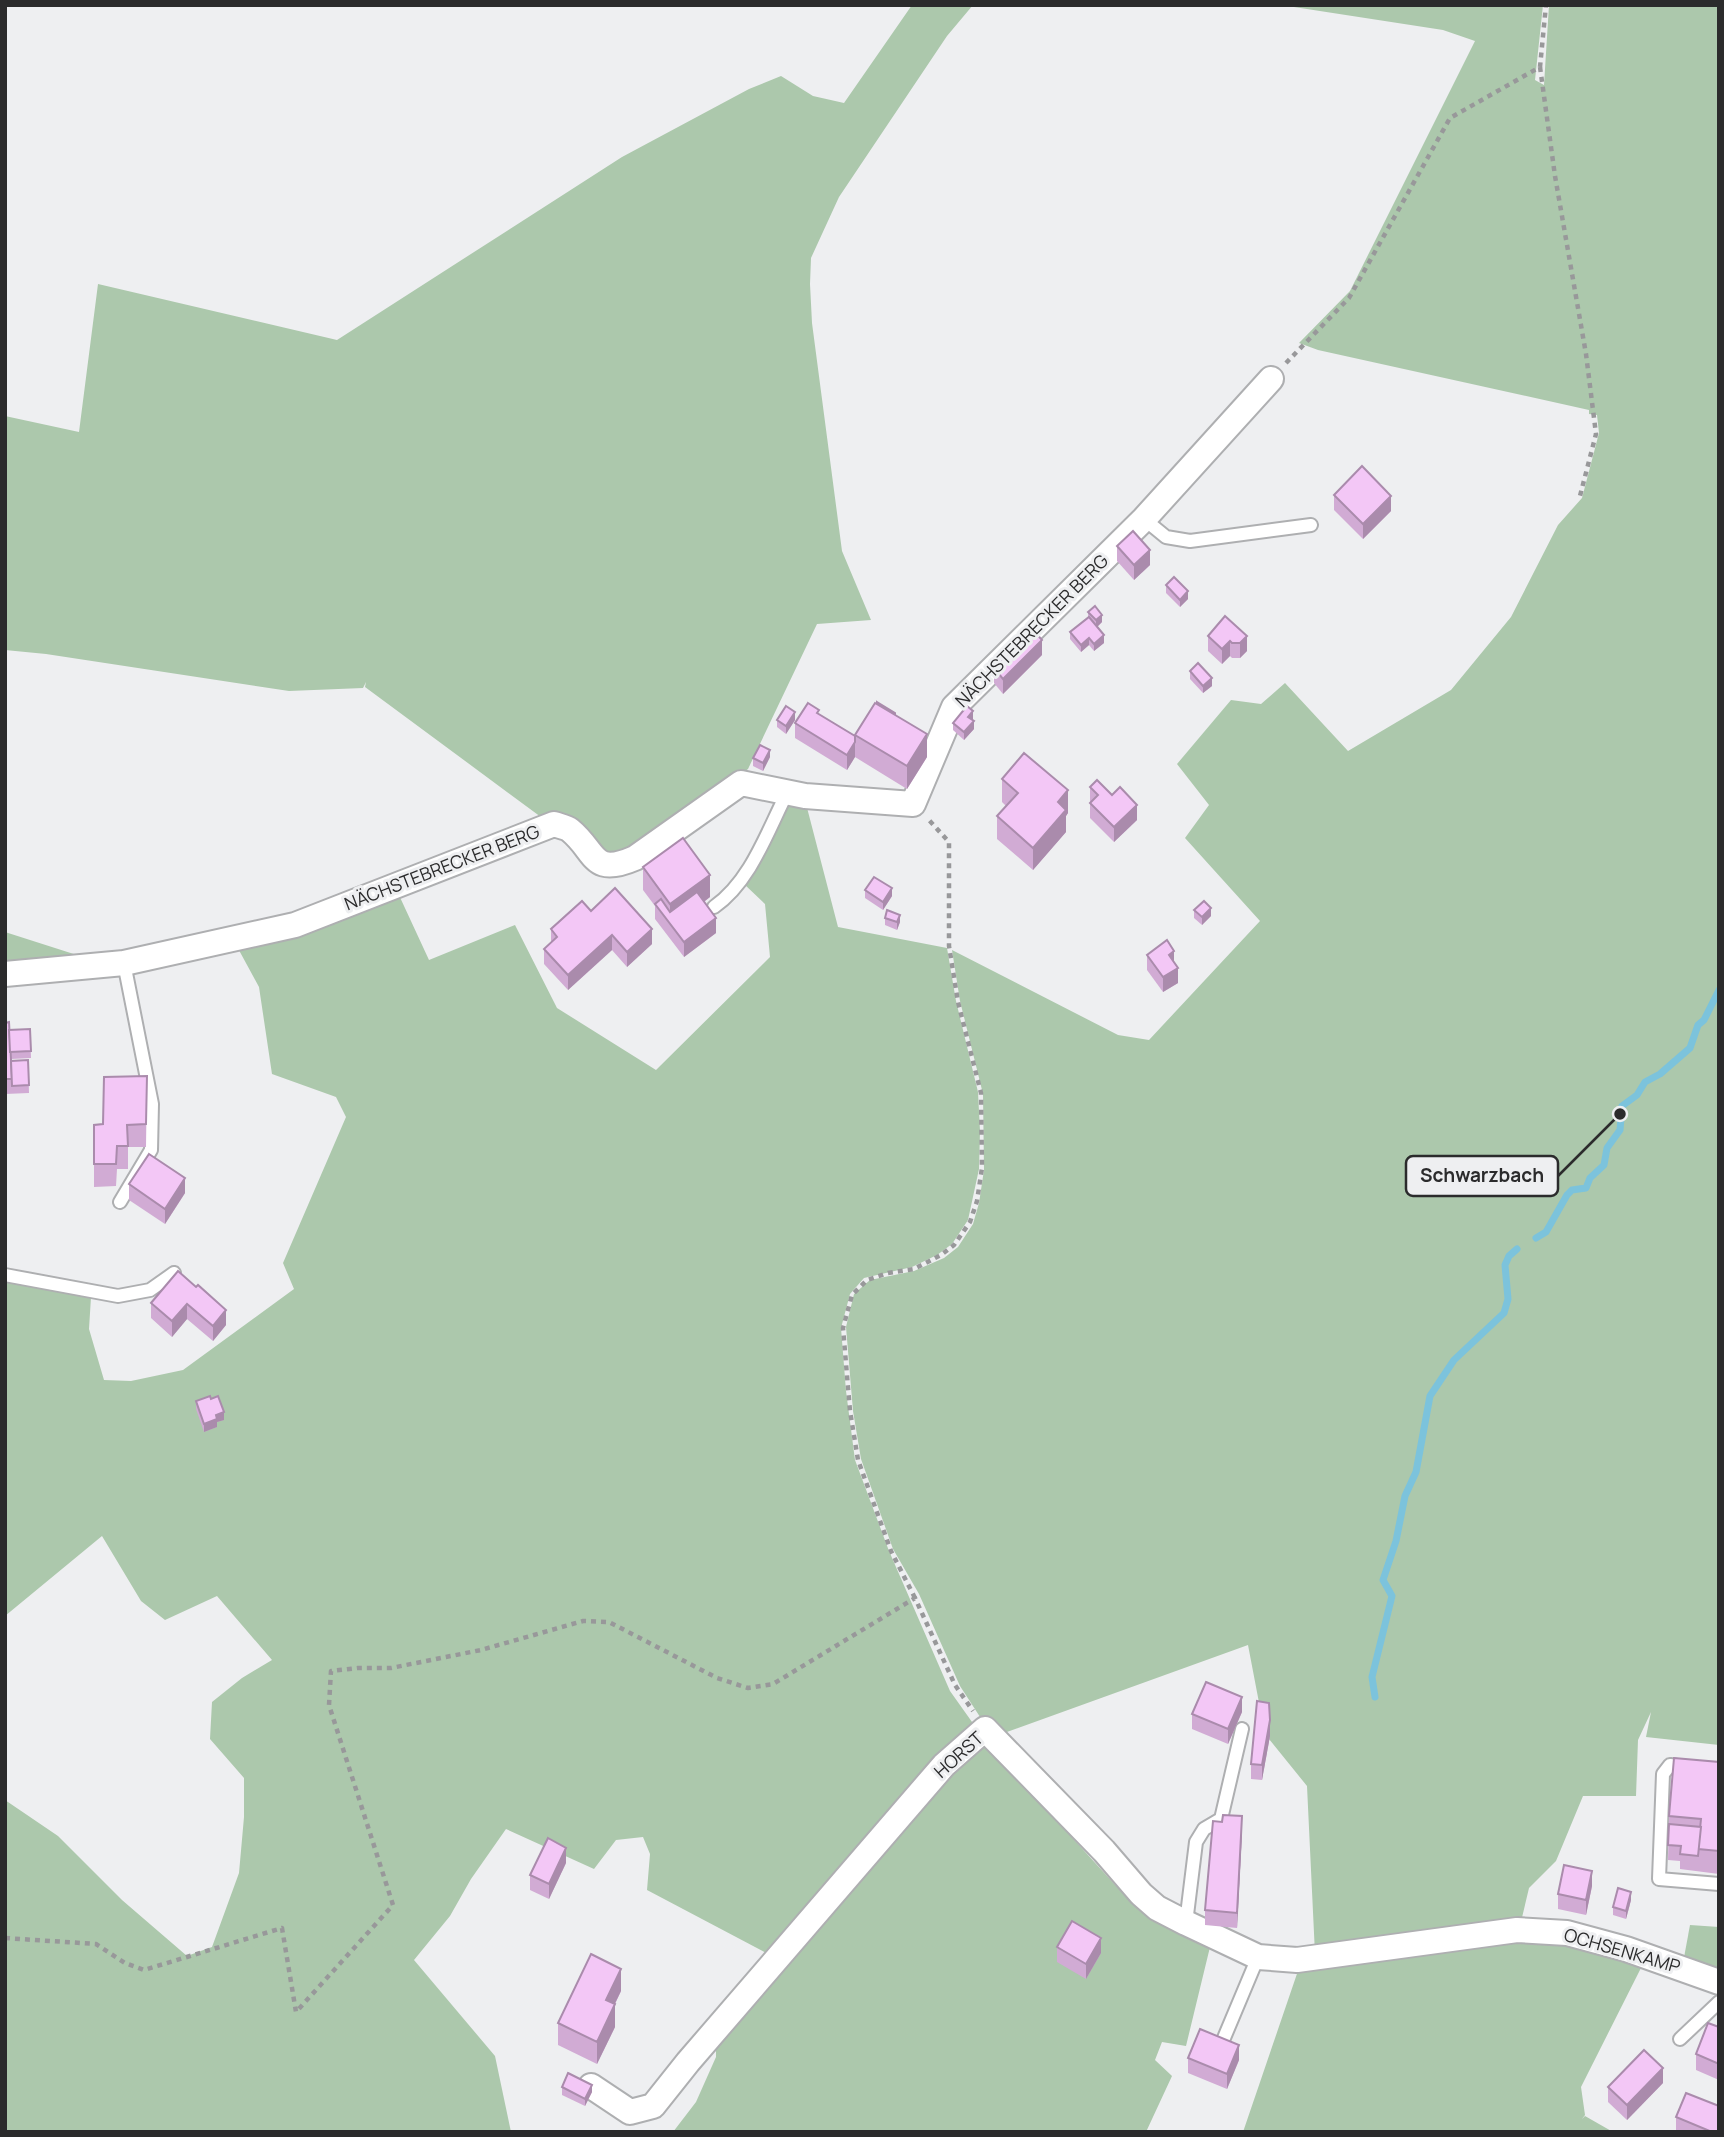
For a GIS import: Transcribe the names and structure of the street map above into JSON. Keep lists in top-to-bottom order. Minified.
{"streets":{"street":["NÄCHSTEBRECKER BERG","HORST","OCHSENKAMP"]},"crossings":[["HORST","OCHSENKAMP"]],"places":["Schwarzbach"]}
